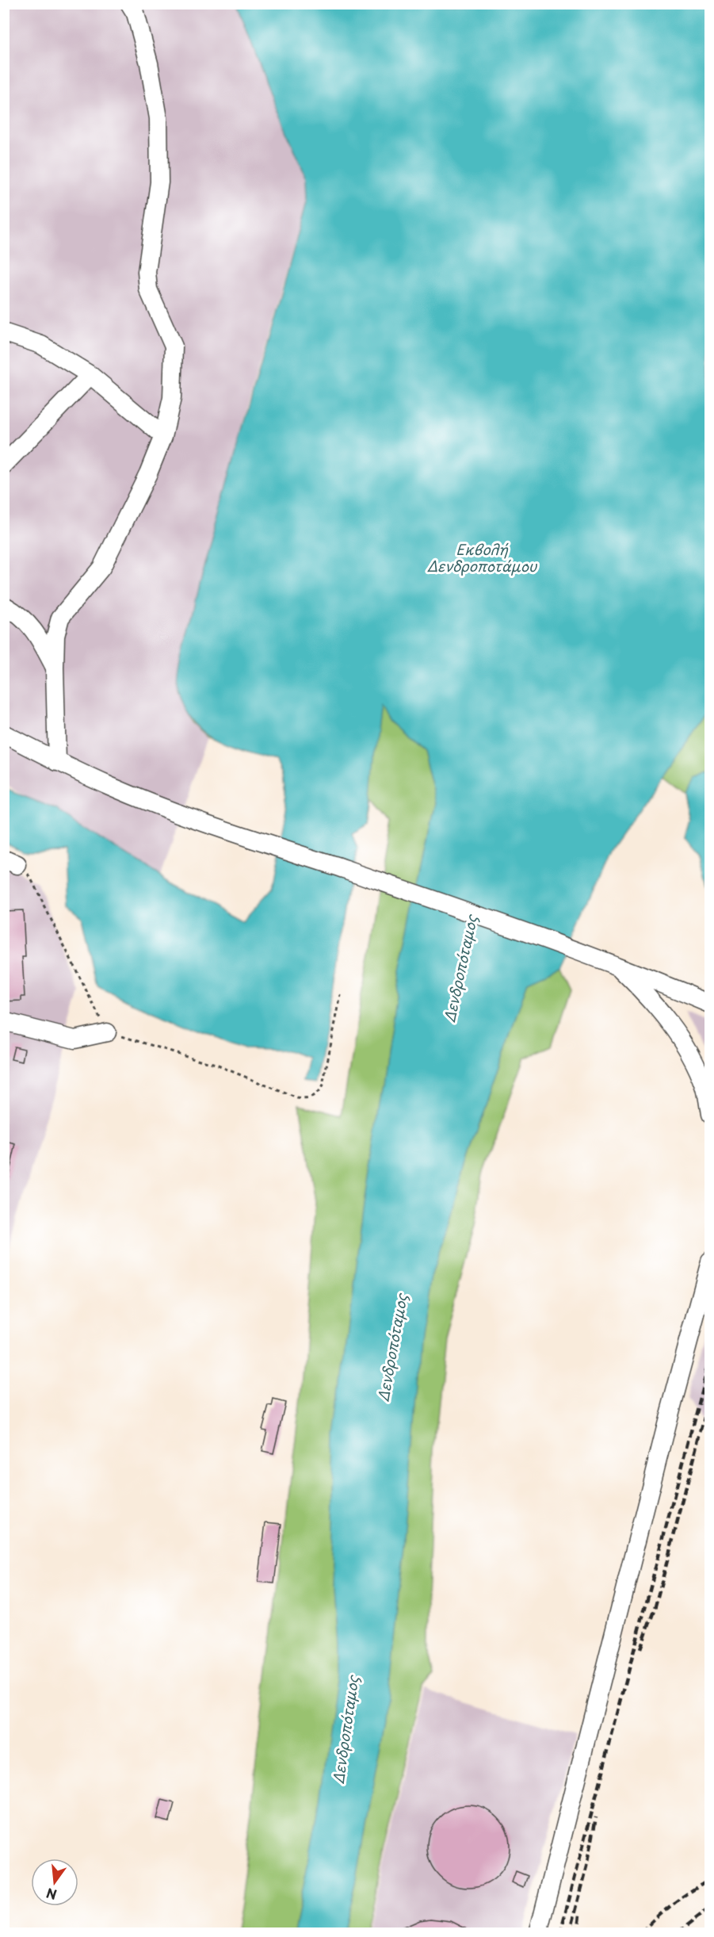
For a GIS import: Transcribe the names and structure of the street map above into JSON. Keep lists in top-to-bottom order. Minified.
{"water":["Εκβολή Δενδροποτάμου","Δενδροπόταμος"],"north":"bottom"}
